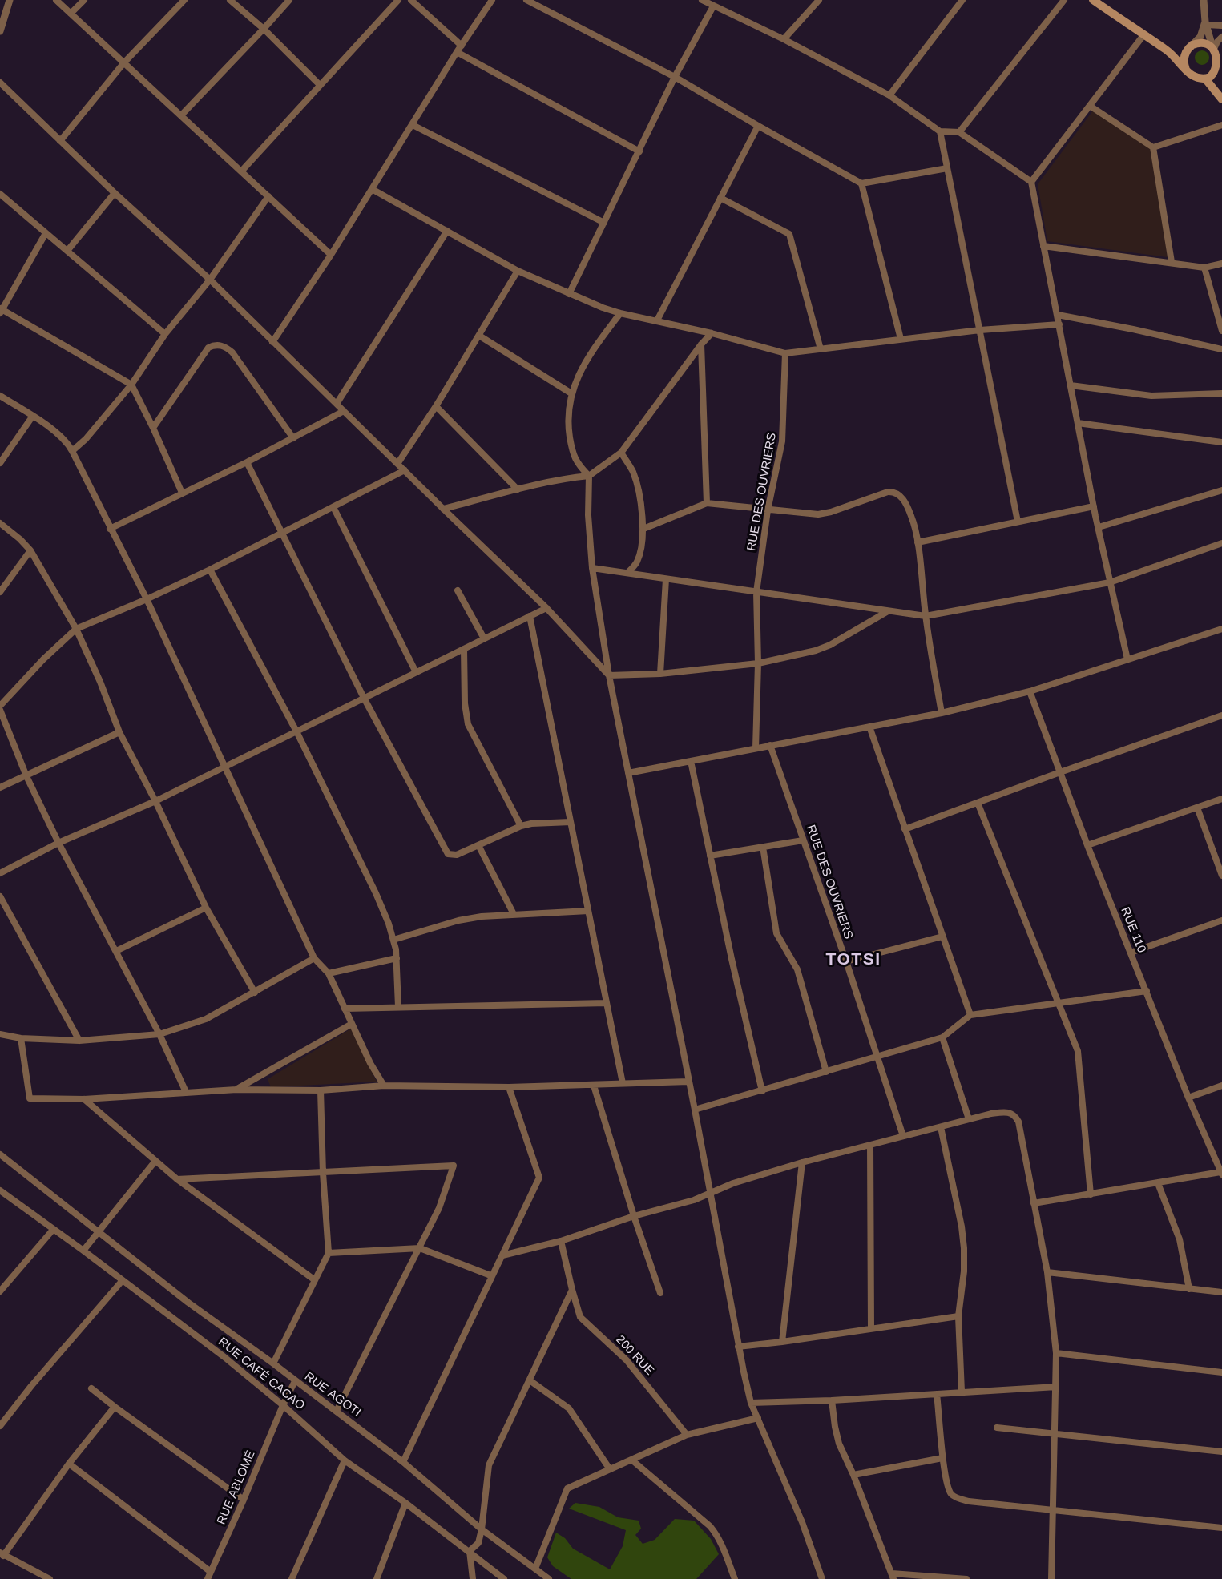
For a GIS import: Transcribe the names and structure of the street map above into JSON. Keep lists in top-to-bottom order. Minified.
{"streets":{"street":["RUE DES OUVRIERS","RUE 110","200 RUE","RUE CAFÉ CACAO","RUE AGOTI","RUE ABLOMÉ"]},"crossings":[["RUE CAFÉ CACAO","RUE ABLOMÉ"],["RUE AGOTI","RUE ABLOMÉ"]],"districts":["TOTSI"]}
